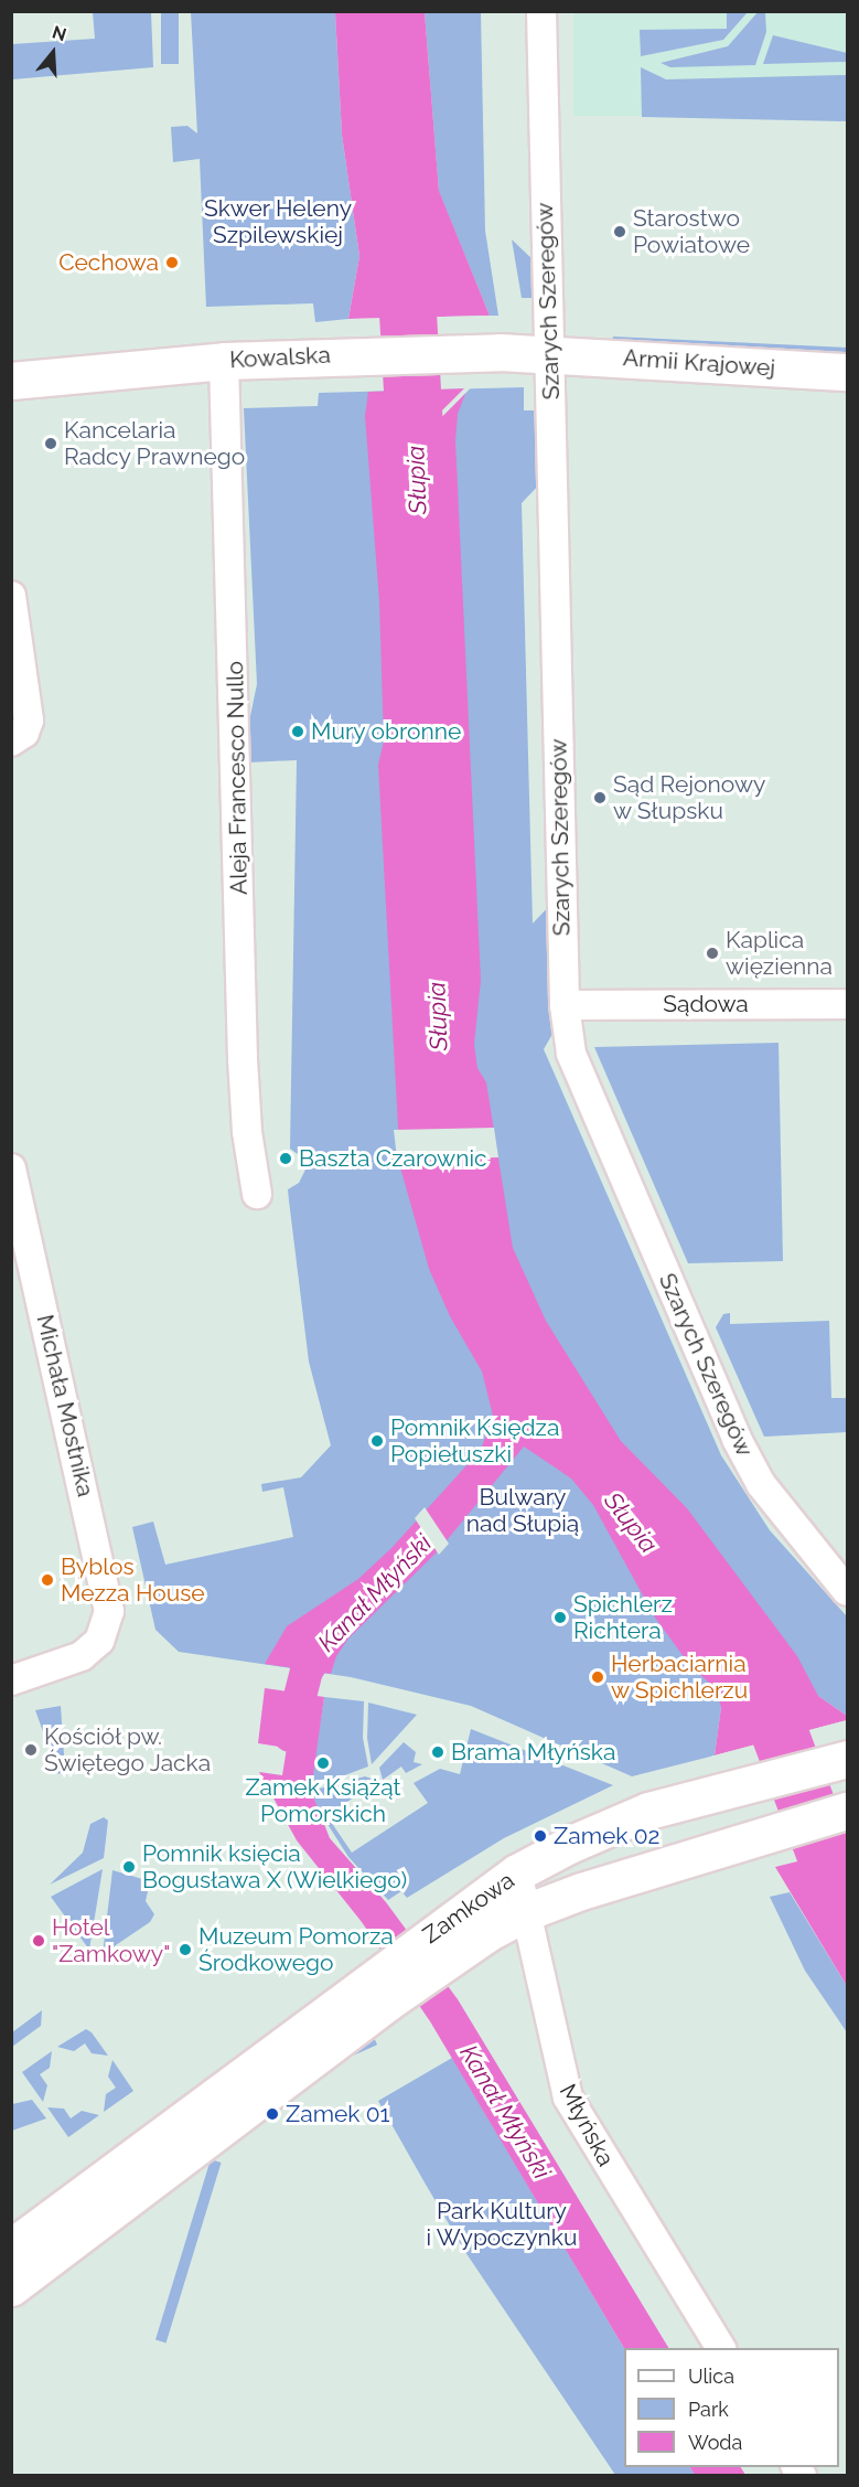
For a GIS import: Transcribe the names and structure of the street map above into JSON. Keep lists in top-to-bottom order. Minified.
{"streets":{"main road":["Kowalska","Armii Krajowej","Zamkowa"],"street":["Szarych Szeregów","Aleja Francesco Nullo","Sądowa","Michała Mostnika","Młyńska"]},"crossings":[["Szarych Szeregów","Kowalska"],["Szarych Szeregów","Armii Krajowej"],["Szarych Szeregów","Sądowa"],["Kowalska","Armii Krajowej"],["Kowalska","Aleja Francesco Nullo"],["Zamkowa","Młyńska"]],"water":["Słupia","Kanał Młyński"],"parks":["Skwer Heleny Szpilewskiej","Bulwary nad Słupią","Park Kultury i Wypoczynku"],"places":["Starostwo Powiatowe","Cechowa","Kancelaria Radcy Prawnego","Mury obronne","Sąd Rejonowy w Słupsku","Kaplica więzienna","Baszta Czarownic","Pomnik Księdza Popiełuszki","Byblos Mezza House","Spichlerz Richtera","Herbaciarnia w Spichlerzu","Kościół pw. Świętego Jacka","Brama Młyńska","Zamek Książąt Pomorskich","Zamek 02","Pomnik księcia Bogusława X (Wielkiego)","Hotel \"Zamkowy\"","Muzeum Pomorza Środkowego","Zamek 01"],"legend":["Ulica","Park","Woda"],"north":"top"}
